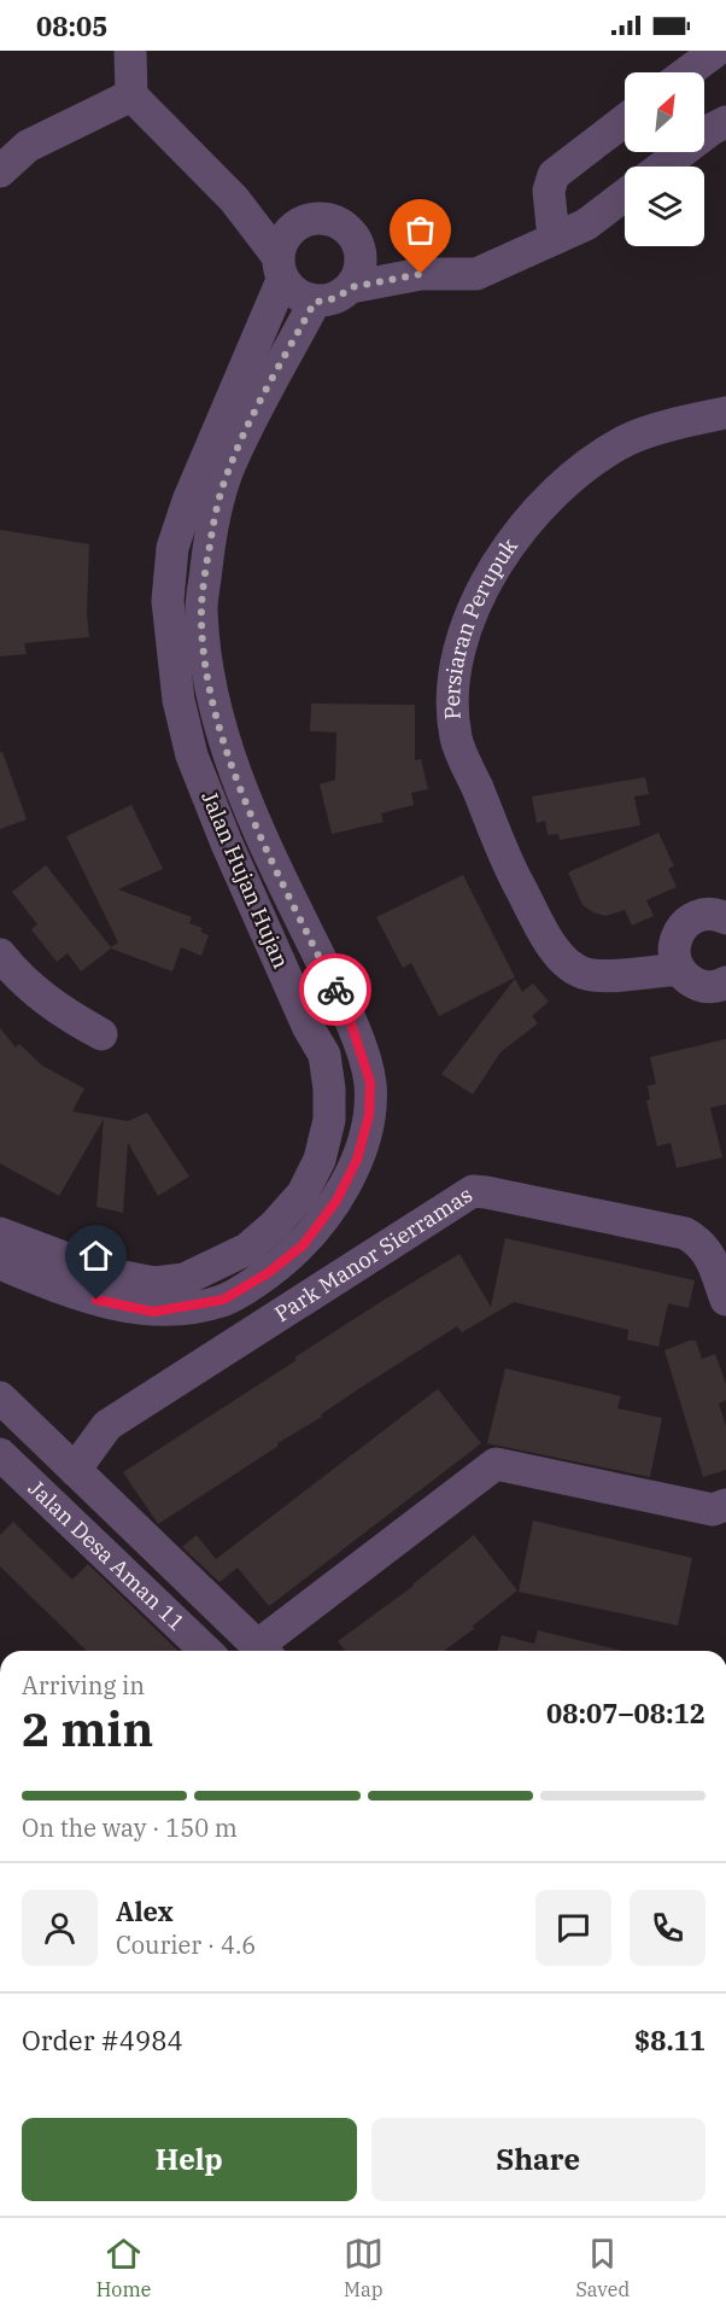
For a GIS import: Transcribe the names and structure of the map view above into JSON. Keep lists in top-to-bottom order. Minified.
{"streets":{"street":["Persiaran Perupuk","Jalan Hujan Hujan","Park Manor Sierramas","Jalan Desa Aman 11"]},"north":"top right","page":{"status":"08:05","heading":["2 min","Arriving in","08:07–08:12"],"panel":["Alex","Courier · 4.6","Order #4984","$8.11"],"bar":"On the way · 150 m","buttons":["Help","Share"],"tabs":["Home","Map","Saved"]}}
